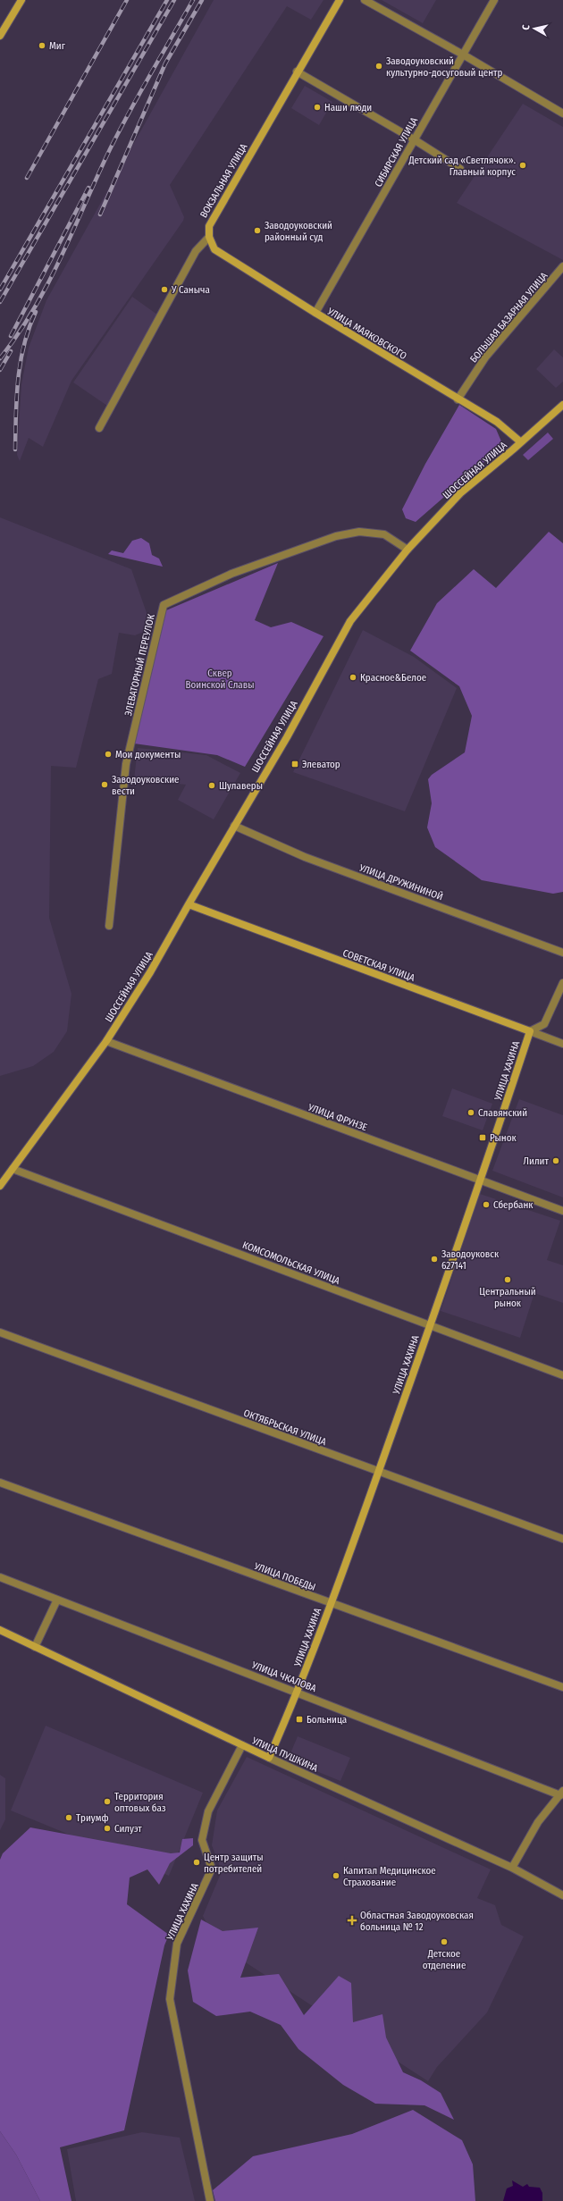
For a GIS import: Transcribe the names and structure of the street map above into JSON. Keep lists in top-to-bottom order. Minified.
{"streets":{"street":["СИБИРСКАЯ УЛИЦА","ВОКЗАЛЬНАЯ УЛИЦА","БОЛЬШАЯ БАЗАРНАЯ УЛИЦА","УЛИЦА МАЯКОВСКОГО","ШОССЕЙНАЯ УЛИЦА","ЭЛЕВАТОРНЫЙ ПЕРЕУЛОК","УЛИЦА ДРУЖИНИНОЙ","СОВЕТСКАЯ УЛИЦА","УЛИЦА ХАХИНА","УЛИЦА ФРУНЗЕ","КОМСОМОЛЬСКАЯ УЛИЦА","ОКТЯБРЬСКАЯ УЛИЦА","УЛИЦА ПОБЕДЫ","УЛИЦА ЧКАЛОВА","УЛИЦА ПУШКИНА"]},"crossings":[["СИБИРСКАЯ УЛИЦА","УЛИЦА МАЯКОВСКОГО"],["ВОКЗАЛЬНАЯ УЛИЦА","УЛИЦА МАЯКОВСКОГО"],["БОЛЬШАЯ БАЗАРНАЯ УЛИЦА","УЛИЦА МАЯКОВСКОГО"],["УЛИЦА МАЯКОВСКОГО","ШОССЕЙНАЯ УЛИЦА"],["ШОССЕЙНАЯ УЛИЦА","ЭЛЕВАТОРНЫЙ ПЕРЕУЛОК"],["ШОССЕЙНАЯ УЛИЦА","УЛИЦА ДРУЖИНИНОЙ"],["ШОССЕЙНАЯ УЛИЦА","СОВЕТСКАЯ УЛИЦА"],["ШОССЕЙНАЯ УЛИЦА","УЛИЦА ФРУНЗЕ"],["ШОССЕЙНАЯ УЛИЦА","КОМСОМОЛЬСКАЯ УЛИЦА"],["СОВЕТСКАЯ УЛИЦА","УЛИЦА ХАХИНА"],["УЛИЦА ХАХИНА","УЛИЦА ФРУНЗЕ"],["УЛИЦА ХАХИНА","КОМСОМОЛЬСКАЯ УЛИЦА"],["УЛИЦА ХАХИНА","ОКТЯБРЬСКАЯ УЛИЦА"],["УЛИЦА ХАХИНА","УЛИЦА ПОБЕДЫ"],["УЛИЦА ХАХИНА","УЛИЦА ЧКАЛОВА"],["УЛИЦА ХАХИНА","УЛИЦА ПУШКИНА"]],"parks":["Сквер Воинской Славы"],"places":{"other":["Миг","Заводоуковский культурно-досуговый центр","Наши люди","Детский сад «Светлячок». Главный корпус","Заводоуковский районный суд","У Саныча","Красное&Белое","Мои документы","Заводоуковские вести","Шулаверы","Славянский","Лилит","Сбербанк","Заводоуковск 627141","Центральный рынок","Территория оптовых баз","Триумф","Силуэт","Центр защиты потребителей","Капитал Медицинское Страхование","Детское отделение"],"transit":["Элеватор","Рынок","Больница"],"health":["Областная Заводоуковская больница № 12"]},"north":"left"}
